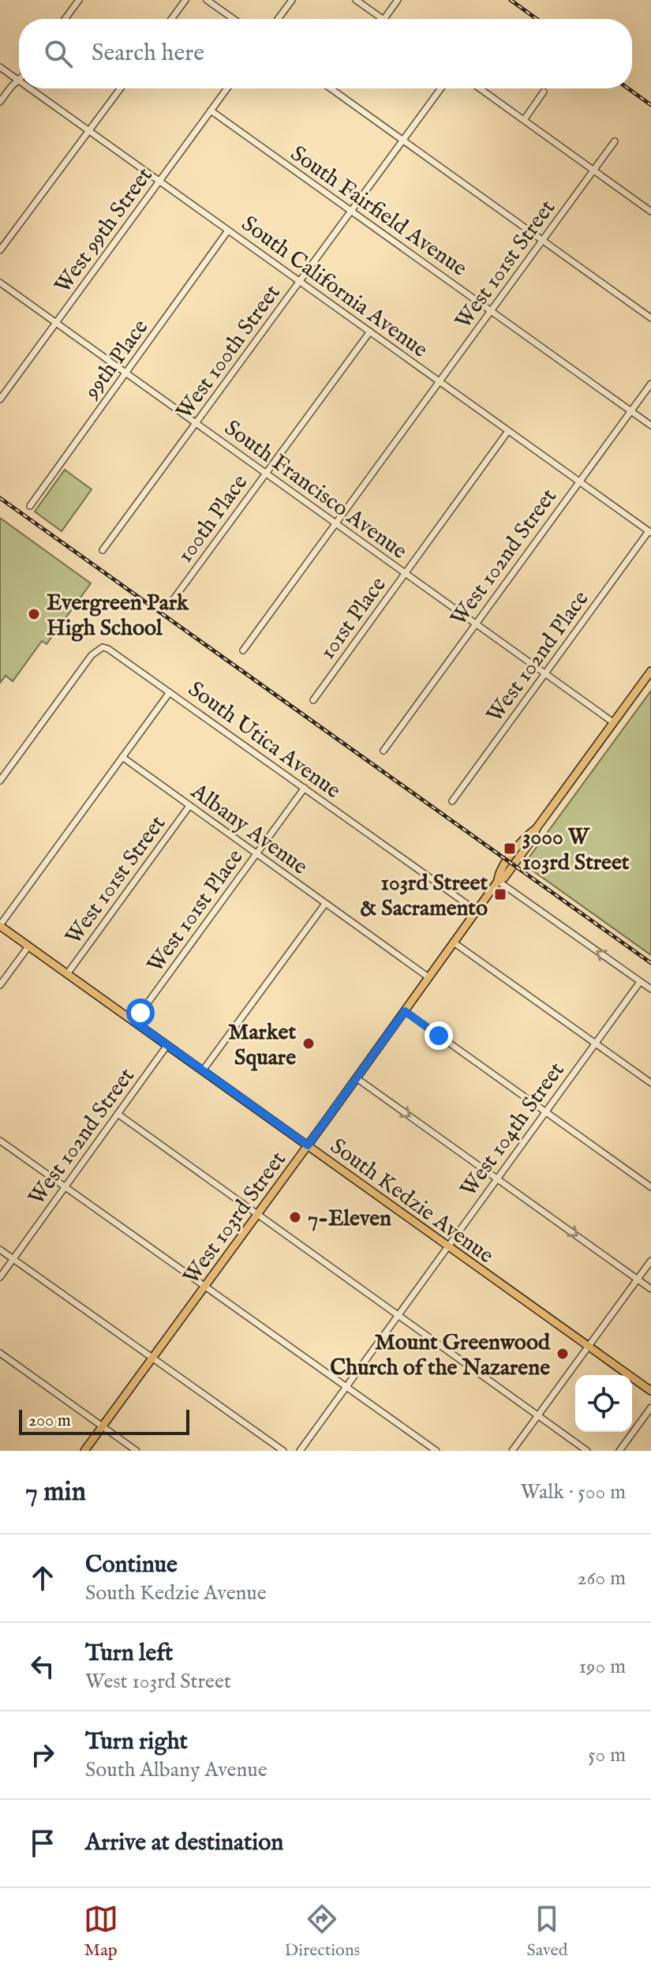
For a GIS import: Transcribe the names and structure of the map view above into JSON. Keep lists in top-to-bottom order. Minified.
{"streets":{"main road":["South Kedzie Avenue","West 103rd Street"],"street":["South Fairfield Avenue","West 99th Street","West 101st Street","South California Avenue","West 100th Street","99th Place","South Francisco Avenue","100th Place","West 102nd Street","101st Place","West 102nd Place","South Utica Avenue","Albany Avenue","West 101st Place","West 104th Street"]},"crossings":[["South Fairfield Avenue","West 99th Street"],["South Fairfield Avenue","West 101st Street"],["South Fairfield Avenue","West 100th Street"],["South Fairfield Avenue","West 102nd Street"],["West 99th Street","South California Avenue"],["West 99th Street","South Francisco Avenue"],["West 101st Street","South California Avenue"],["West 101st Street","South Francisco Avenue"],["West 101st Street","Albany Avenue"],["West 101st Street","South Kedzie Avenue"],["South California Avenue","West 100th Street"],["South California Avenue","99th Place"],["South California Avenue","100th Place"],["South California Avenue","West 102nd Street"],["South California Avenue","101st Place"],["South California Avenue","West 102nd Place"],["West 100th Street","South Francisco Avenue"],["99th Place","South Francisco Avenue"],["South Francisco Avenue","100th Place"],["South Francisco Avenue","West 102nd Street"],["South Francisco Avenue","101st Place"],["South Francisco Avenue","West 102nd Place"],["South Francisco Avenue","West 103rd Street"],["West 102nd Street","South Kedzie Avenue"],["South Utica Avenue","West 101st Place"],["South Utica Avenue","West 103rd Street"],["Albany Avenue","West 101st Place"],["Albany Avenue","West 103rd Street"],["West 101st Place","South Kedzie Avenue"],["West 104th Street","South Kedzie Avenue"],["South Kedzie Avenue","West 103rd Street"]],"places":{"other":["Evergreen Park High School","Market Square","7-Eleven","Mount Greenwood Church of the Nazarene"],"transit":["3000 W 103rd Street","103rd Street & Sacramento"]},"scale_bar":"200 m","page":{"search":"Search here","scale":"200 m","heading":["7 min","Walk · 500 m"],"list":[["Continue","South Kedzie Avenue","260 m"],["Turn left","West 103rd Street","190 m"],["Turn right","South Albany Avenue","50 m"],"Arrive at destination"],"nav":["Map","Directions","Saved"]}}
